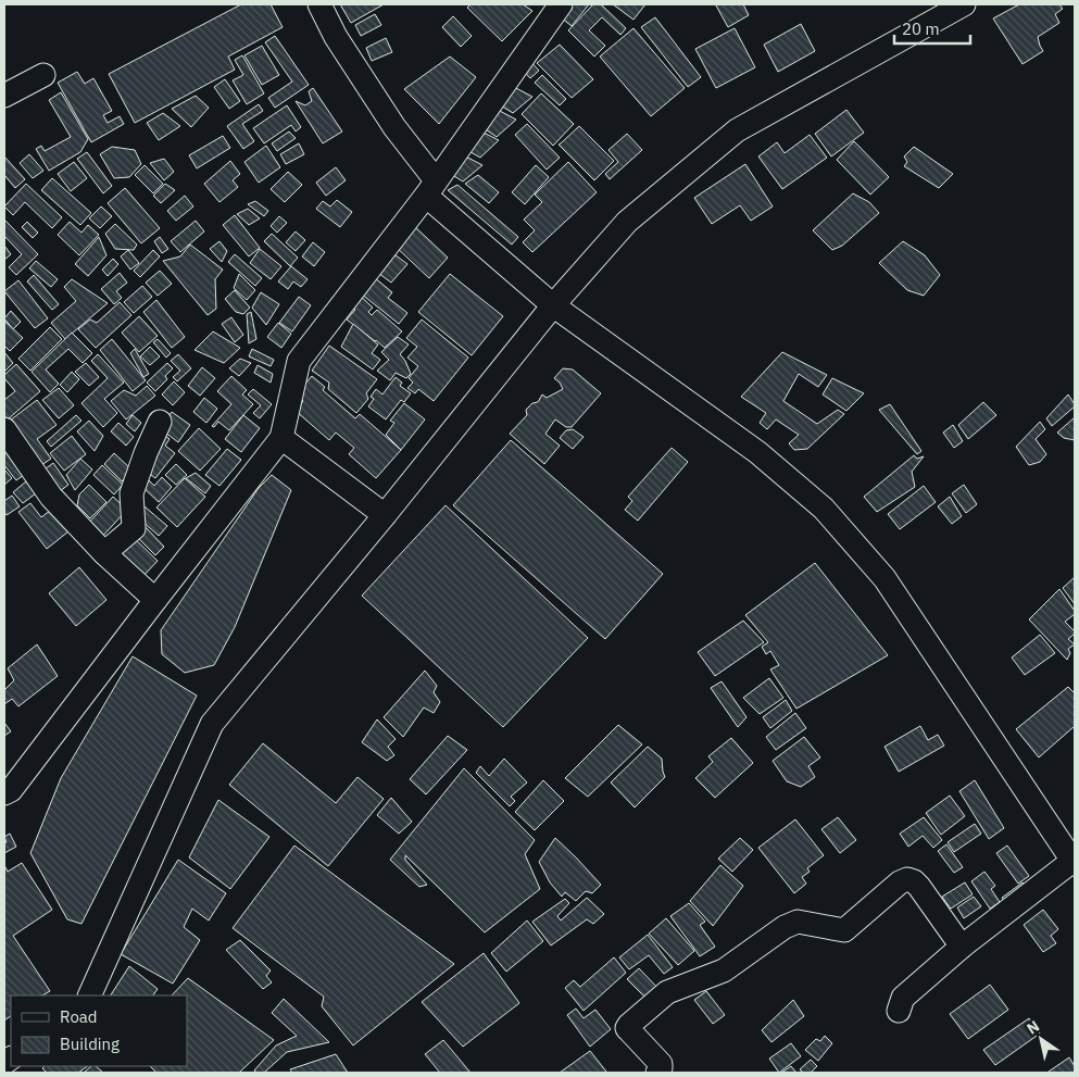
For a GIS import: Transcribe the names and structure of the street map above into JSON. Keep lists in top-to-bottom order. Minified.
{"legend":["Road","Building"],"scale_bar":"20 m","north":"top left"}
